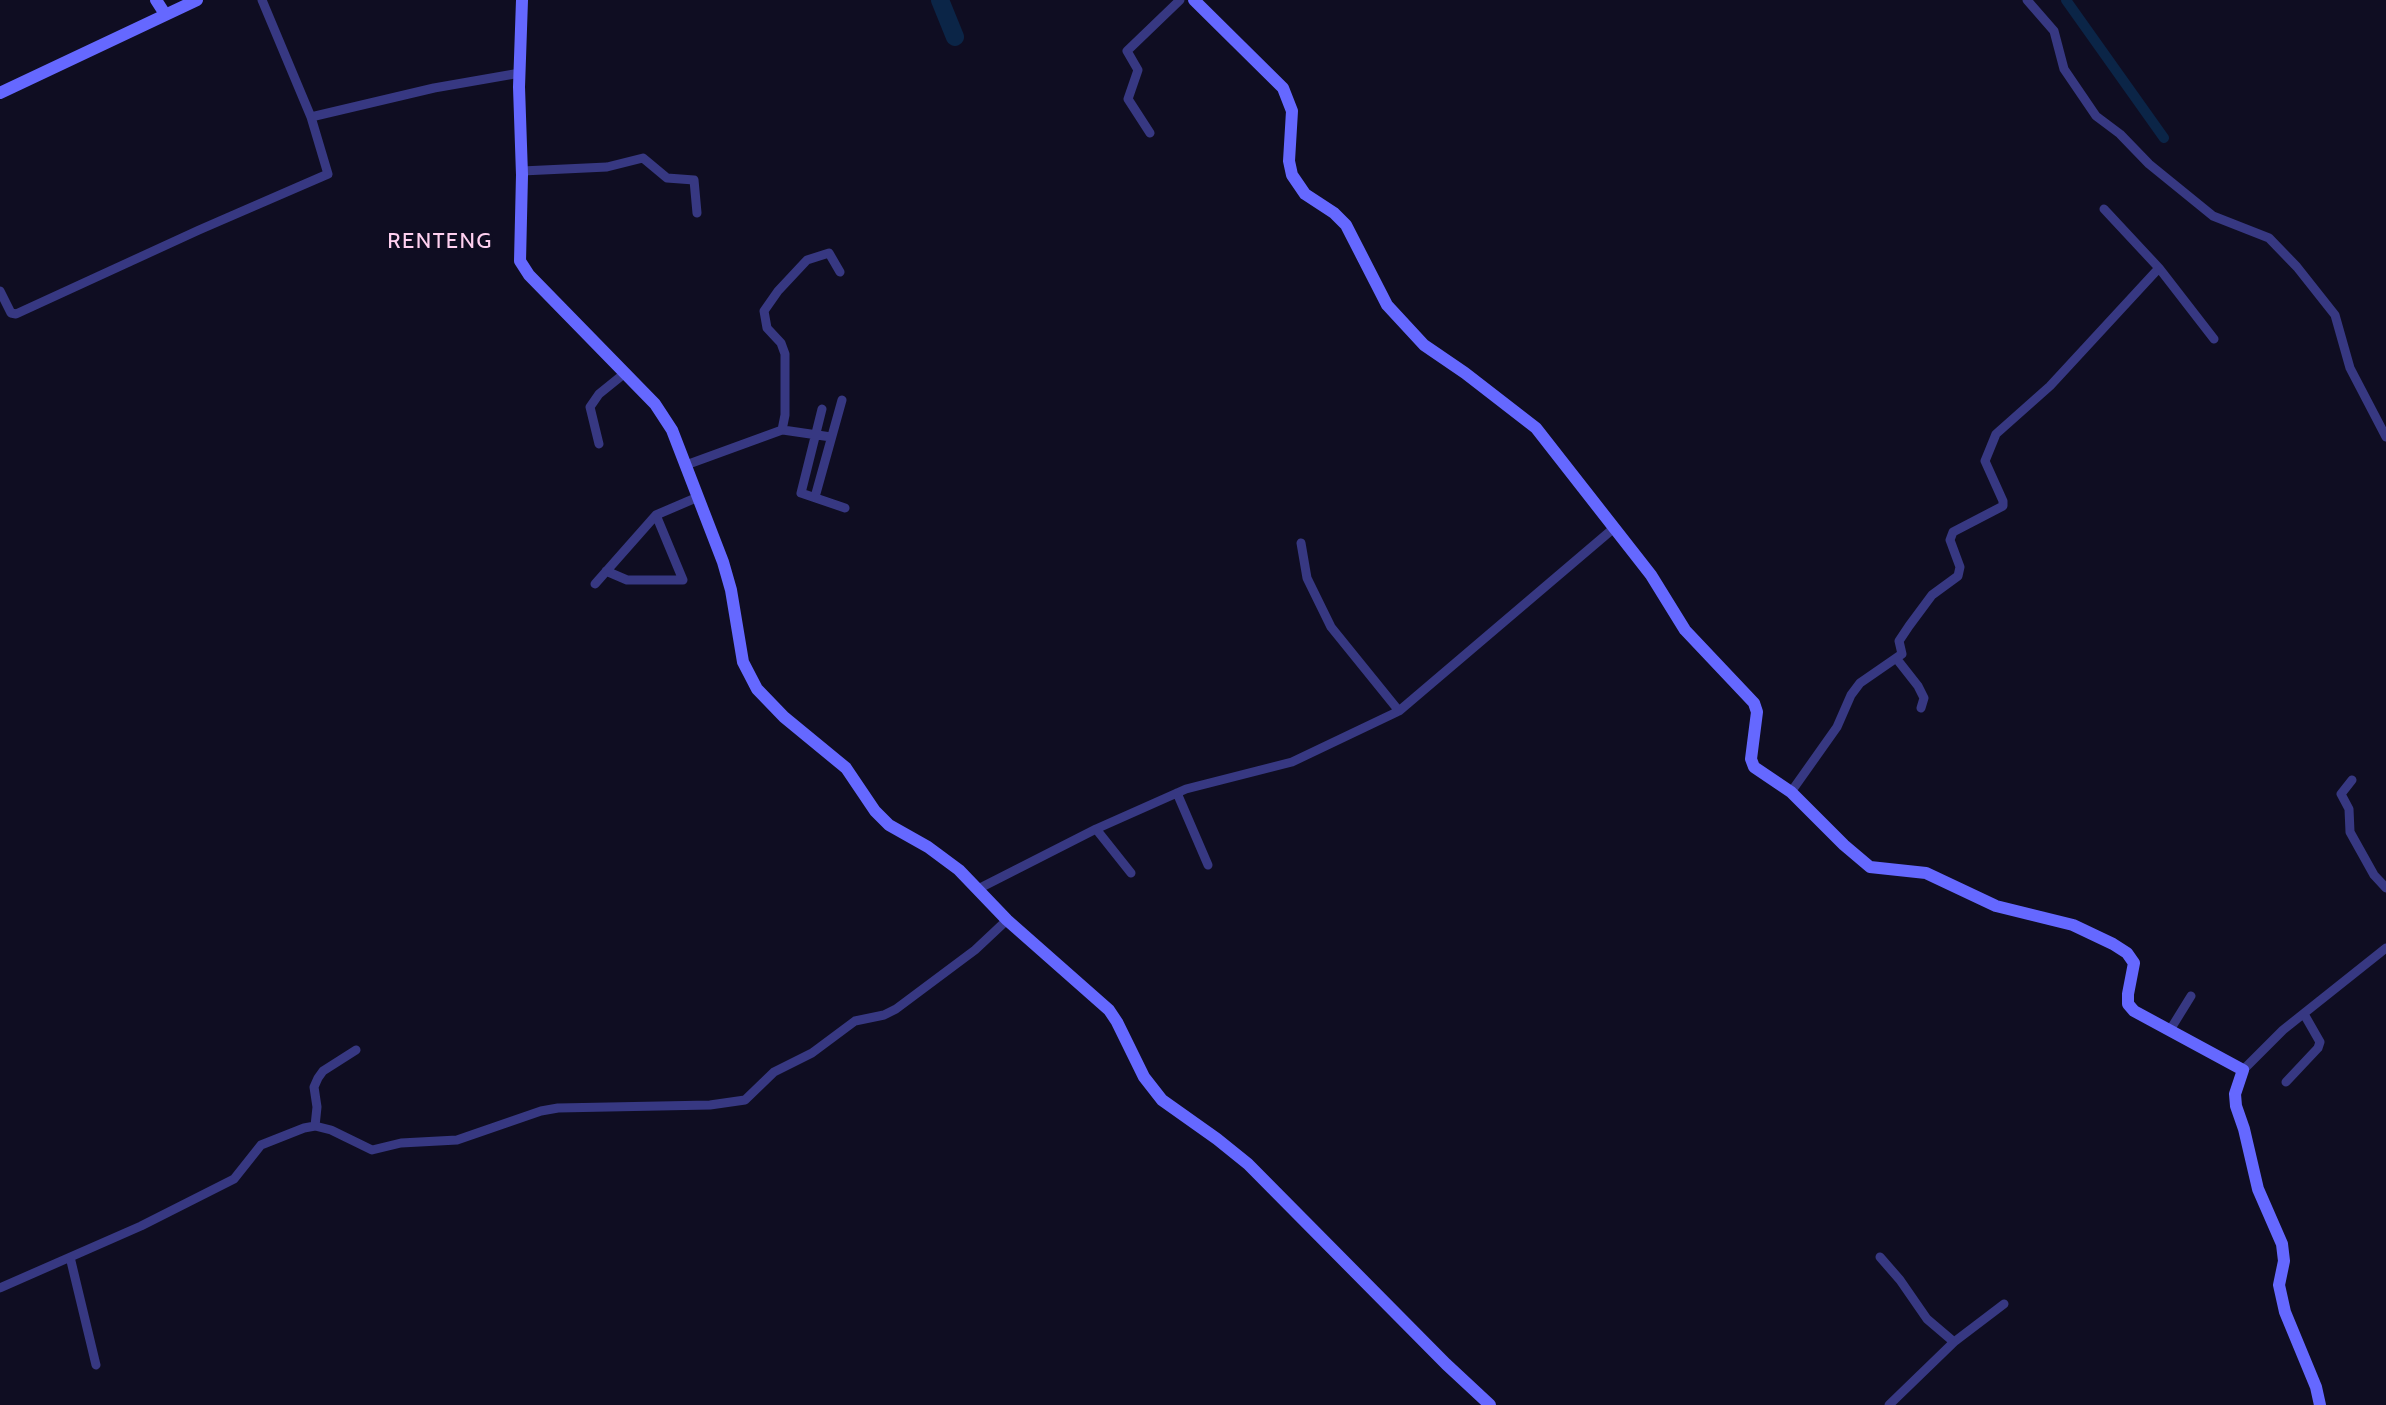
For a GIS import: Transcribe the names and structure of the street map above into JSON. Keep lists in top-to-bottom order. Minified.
{"districts":["RENTENG"]}
